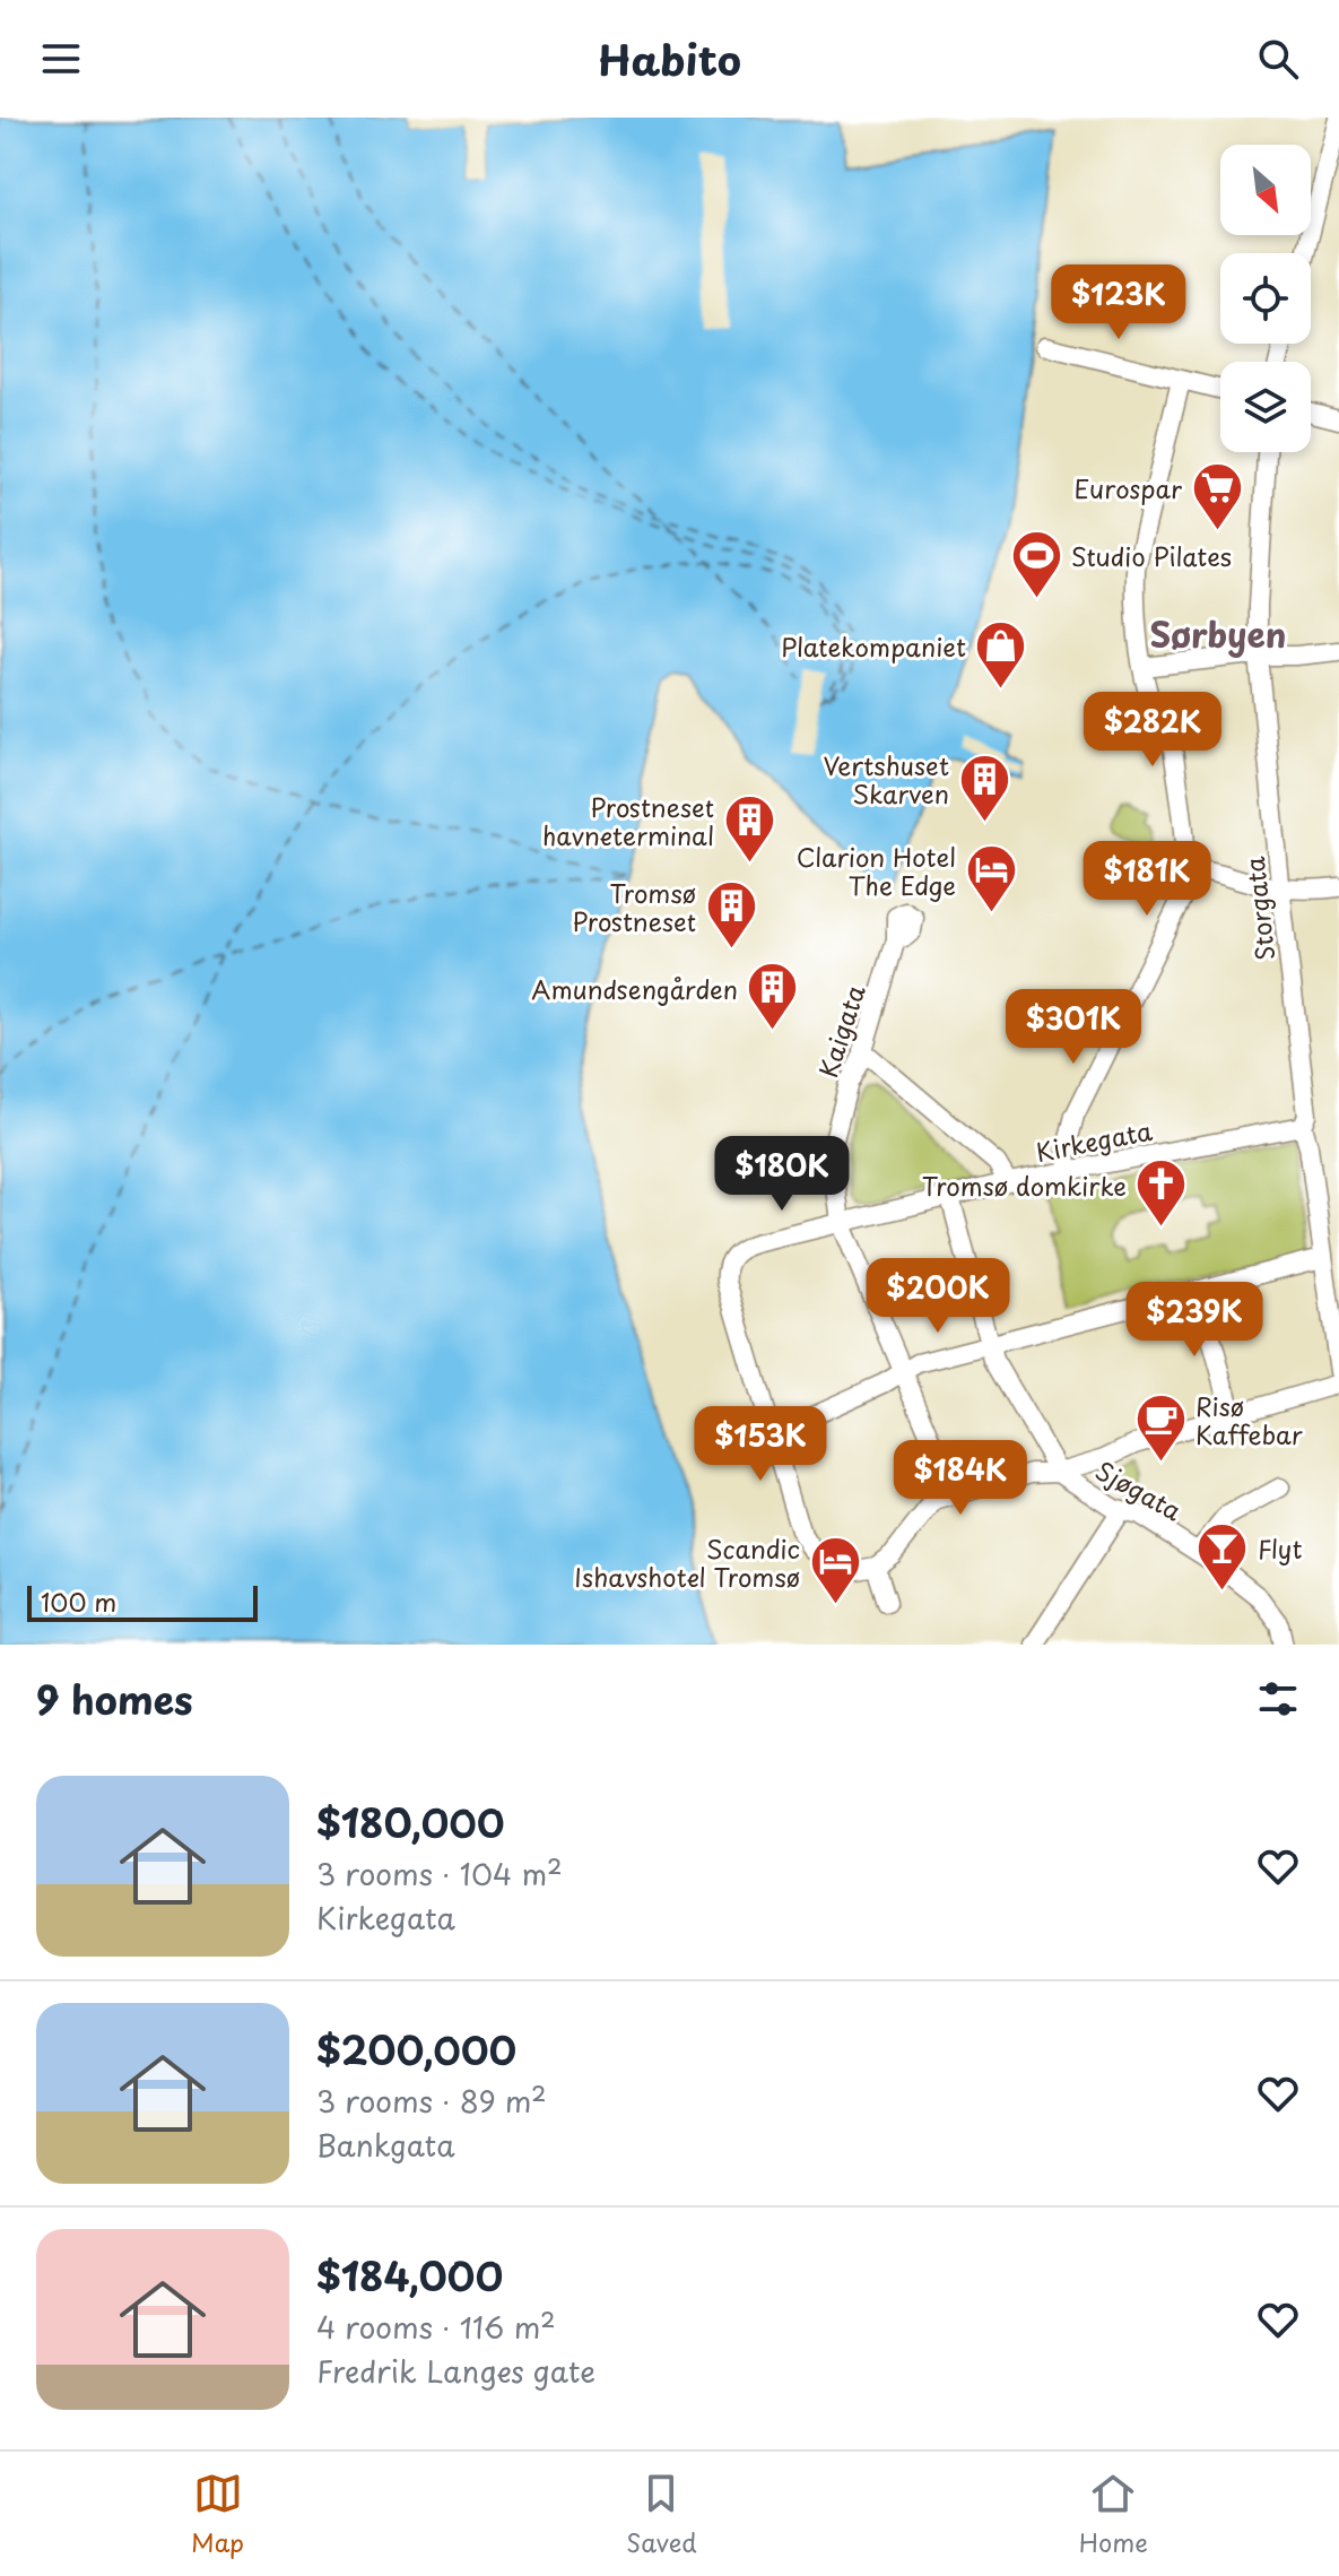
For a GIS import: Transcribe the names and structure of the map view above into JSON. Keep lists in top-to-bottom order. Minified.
{"streets":{"street":["Storgata","Kaigata","Kirkegata","Sjøgata"]},"crossings":[["Storgata","Kirkegata"],["Kaigata","Kirkegata"],["Kirkegata","Sjøgata"]],"districts":["Sørbyen"],"places":{"supermarket":["Eurospar"],"sports":["Studio Pilates"],"shop":["Platekompaniet"],"building":["Vertshuset Skarven","Prostneset havneterminal","Tromsø Prostneset","Amundsengården"],"hotel":["Clarion Hotel The Edge","Scandic Ishavshotel Tromsø"],"church":["Tromsø domkirke"],"cafe":["Risø Kaffebar"],"bar":["Flyt"]},"scale_bar":"100 m","north":"bottom right","page":{"header":"Habito","price":["$123K","$282K","$181K","$301K","$180K","$200K","$239K","$153K","$184K"],"scale":"100 m","heading":"9 homes","list":[{"name":"$180,000","note":"3 rooms · 104 m² · Kirkegata"},{"name":"$200,000","note":"3 rooms · 89 m² · Bankgata"},{"name":"$184,000","note":"4 rooms · 116 m² · Fredrik Langes gate"}],"tabs":["Map","Saved","Home"]}}
